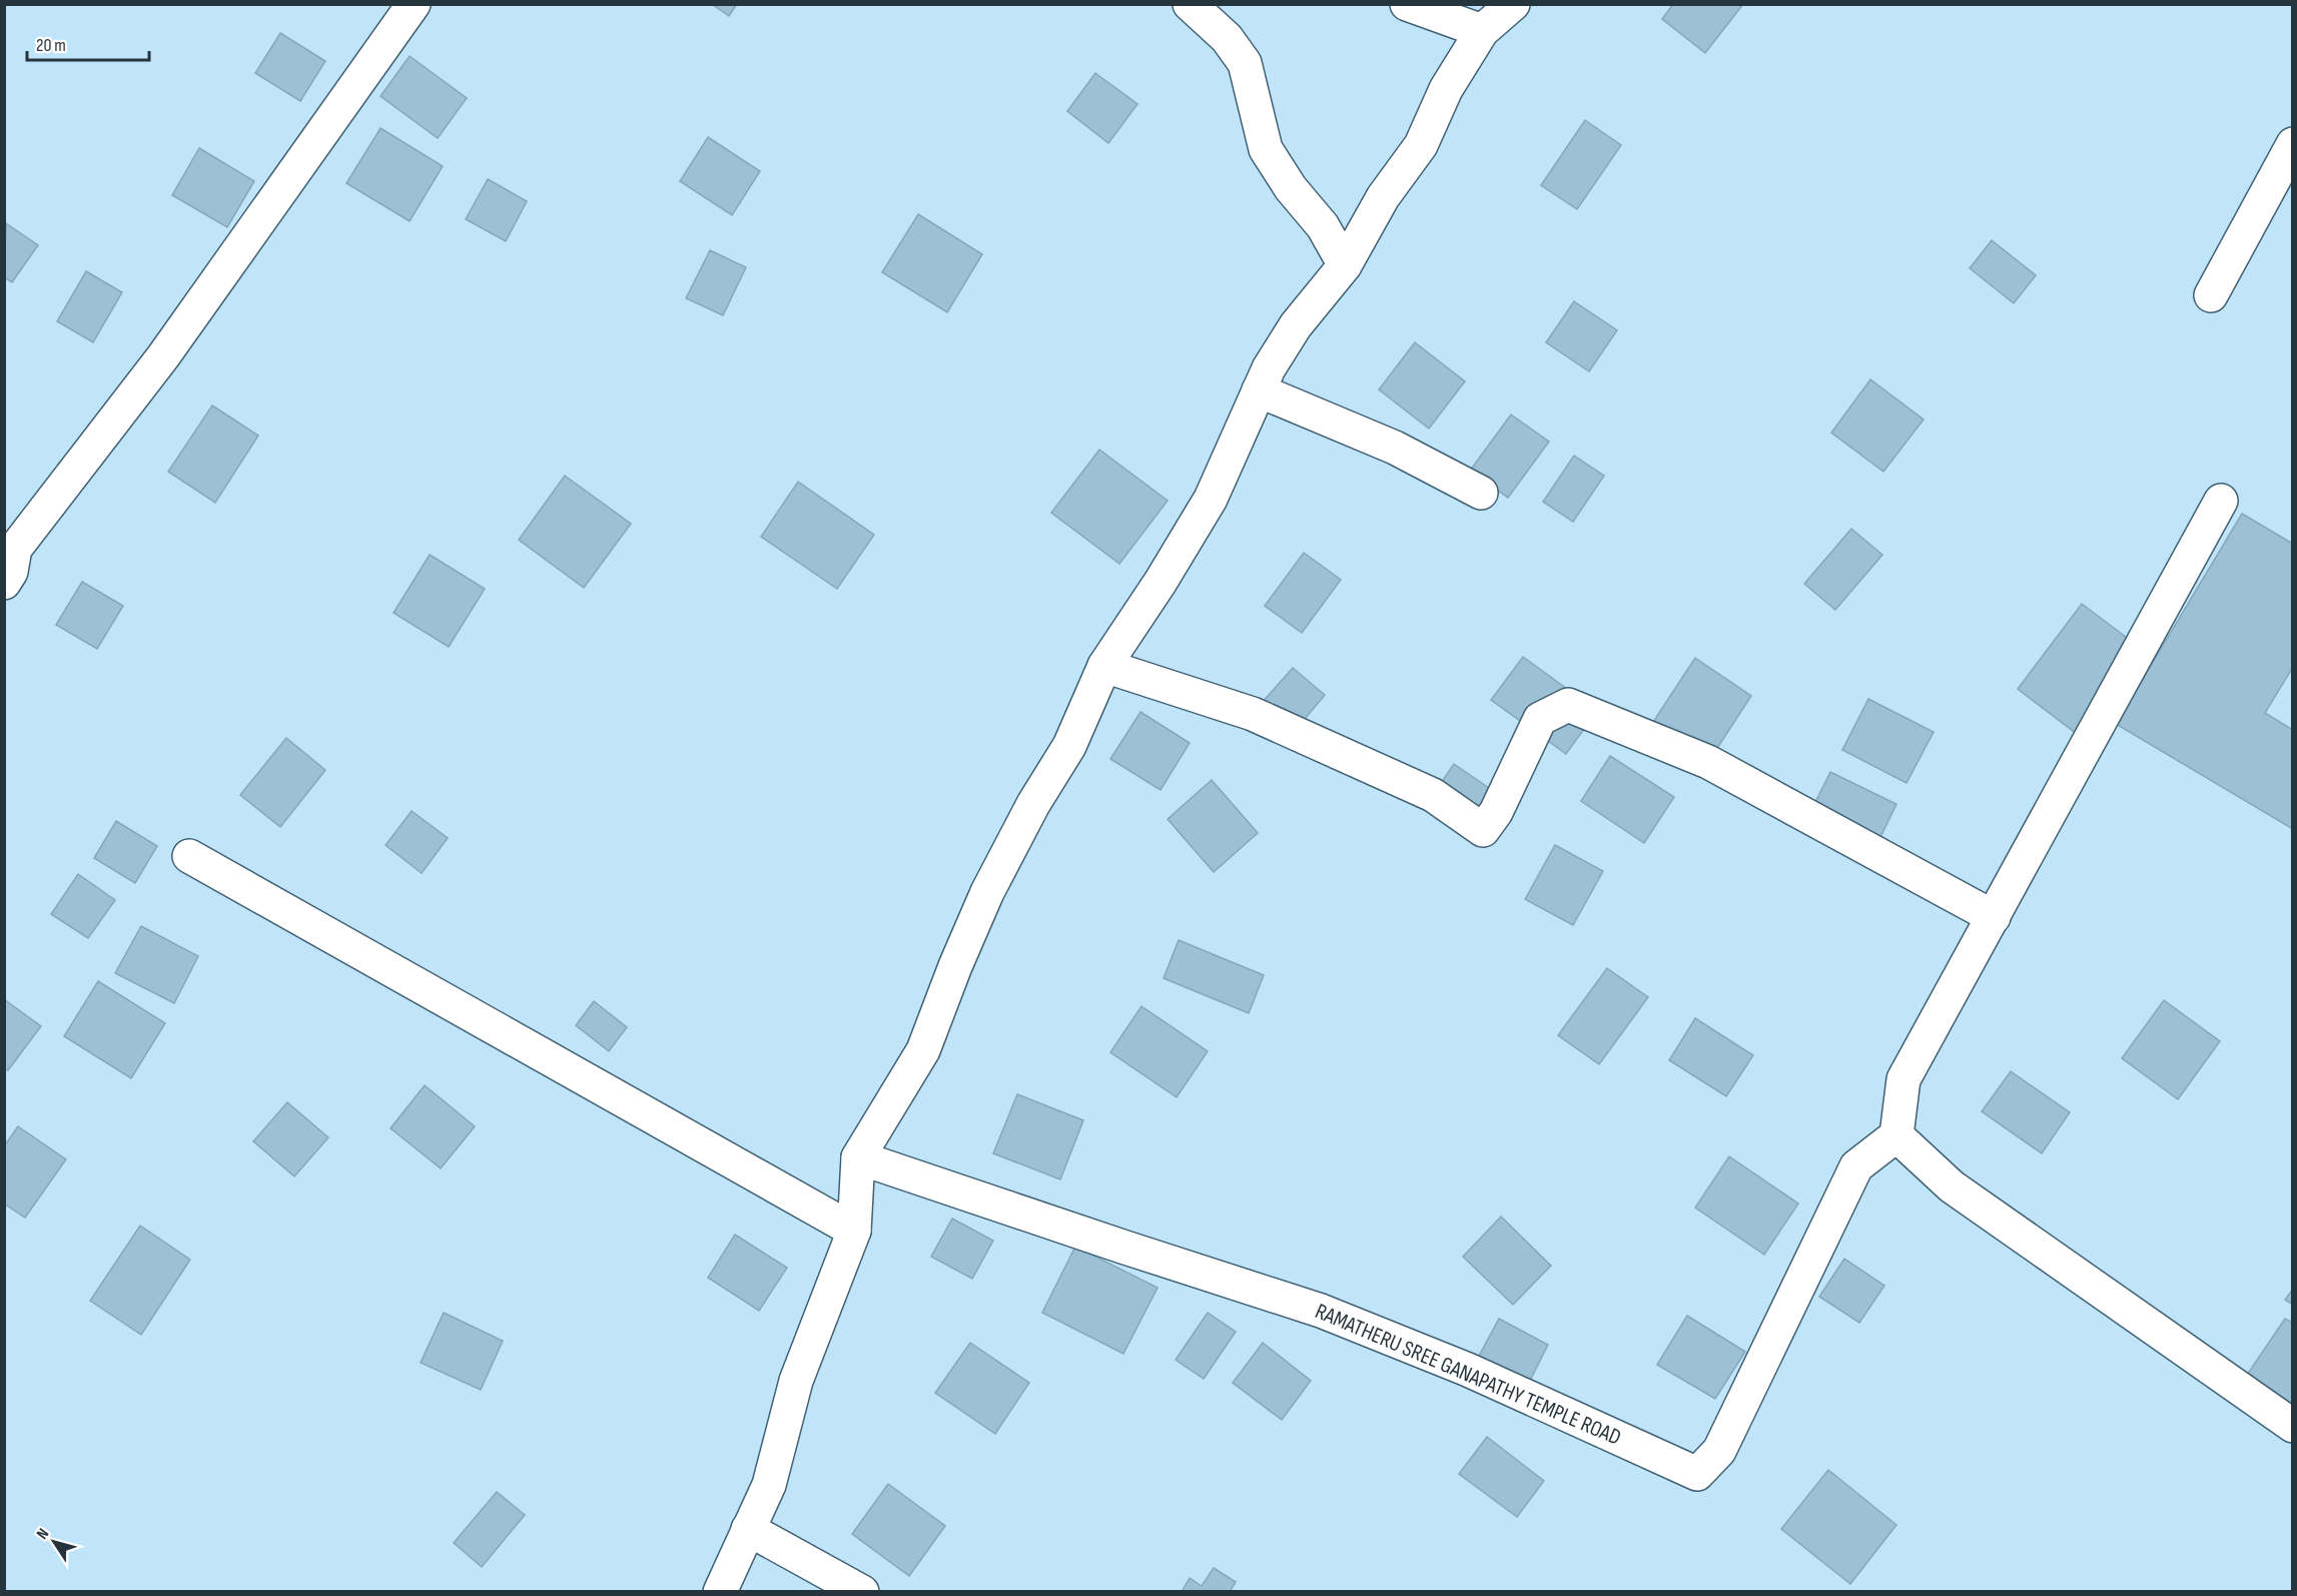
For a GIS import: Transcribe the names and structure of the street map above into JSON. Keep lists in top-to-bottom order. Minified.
{"streets":{"street":["RAMATHERU SREE GANAPATHY TEMPLE ROAD"]},"scale_bar":"20 m","north":"top left"}
